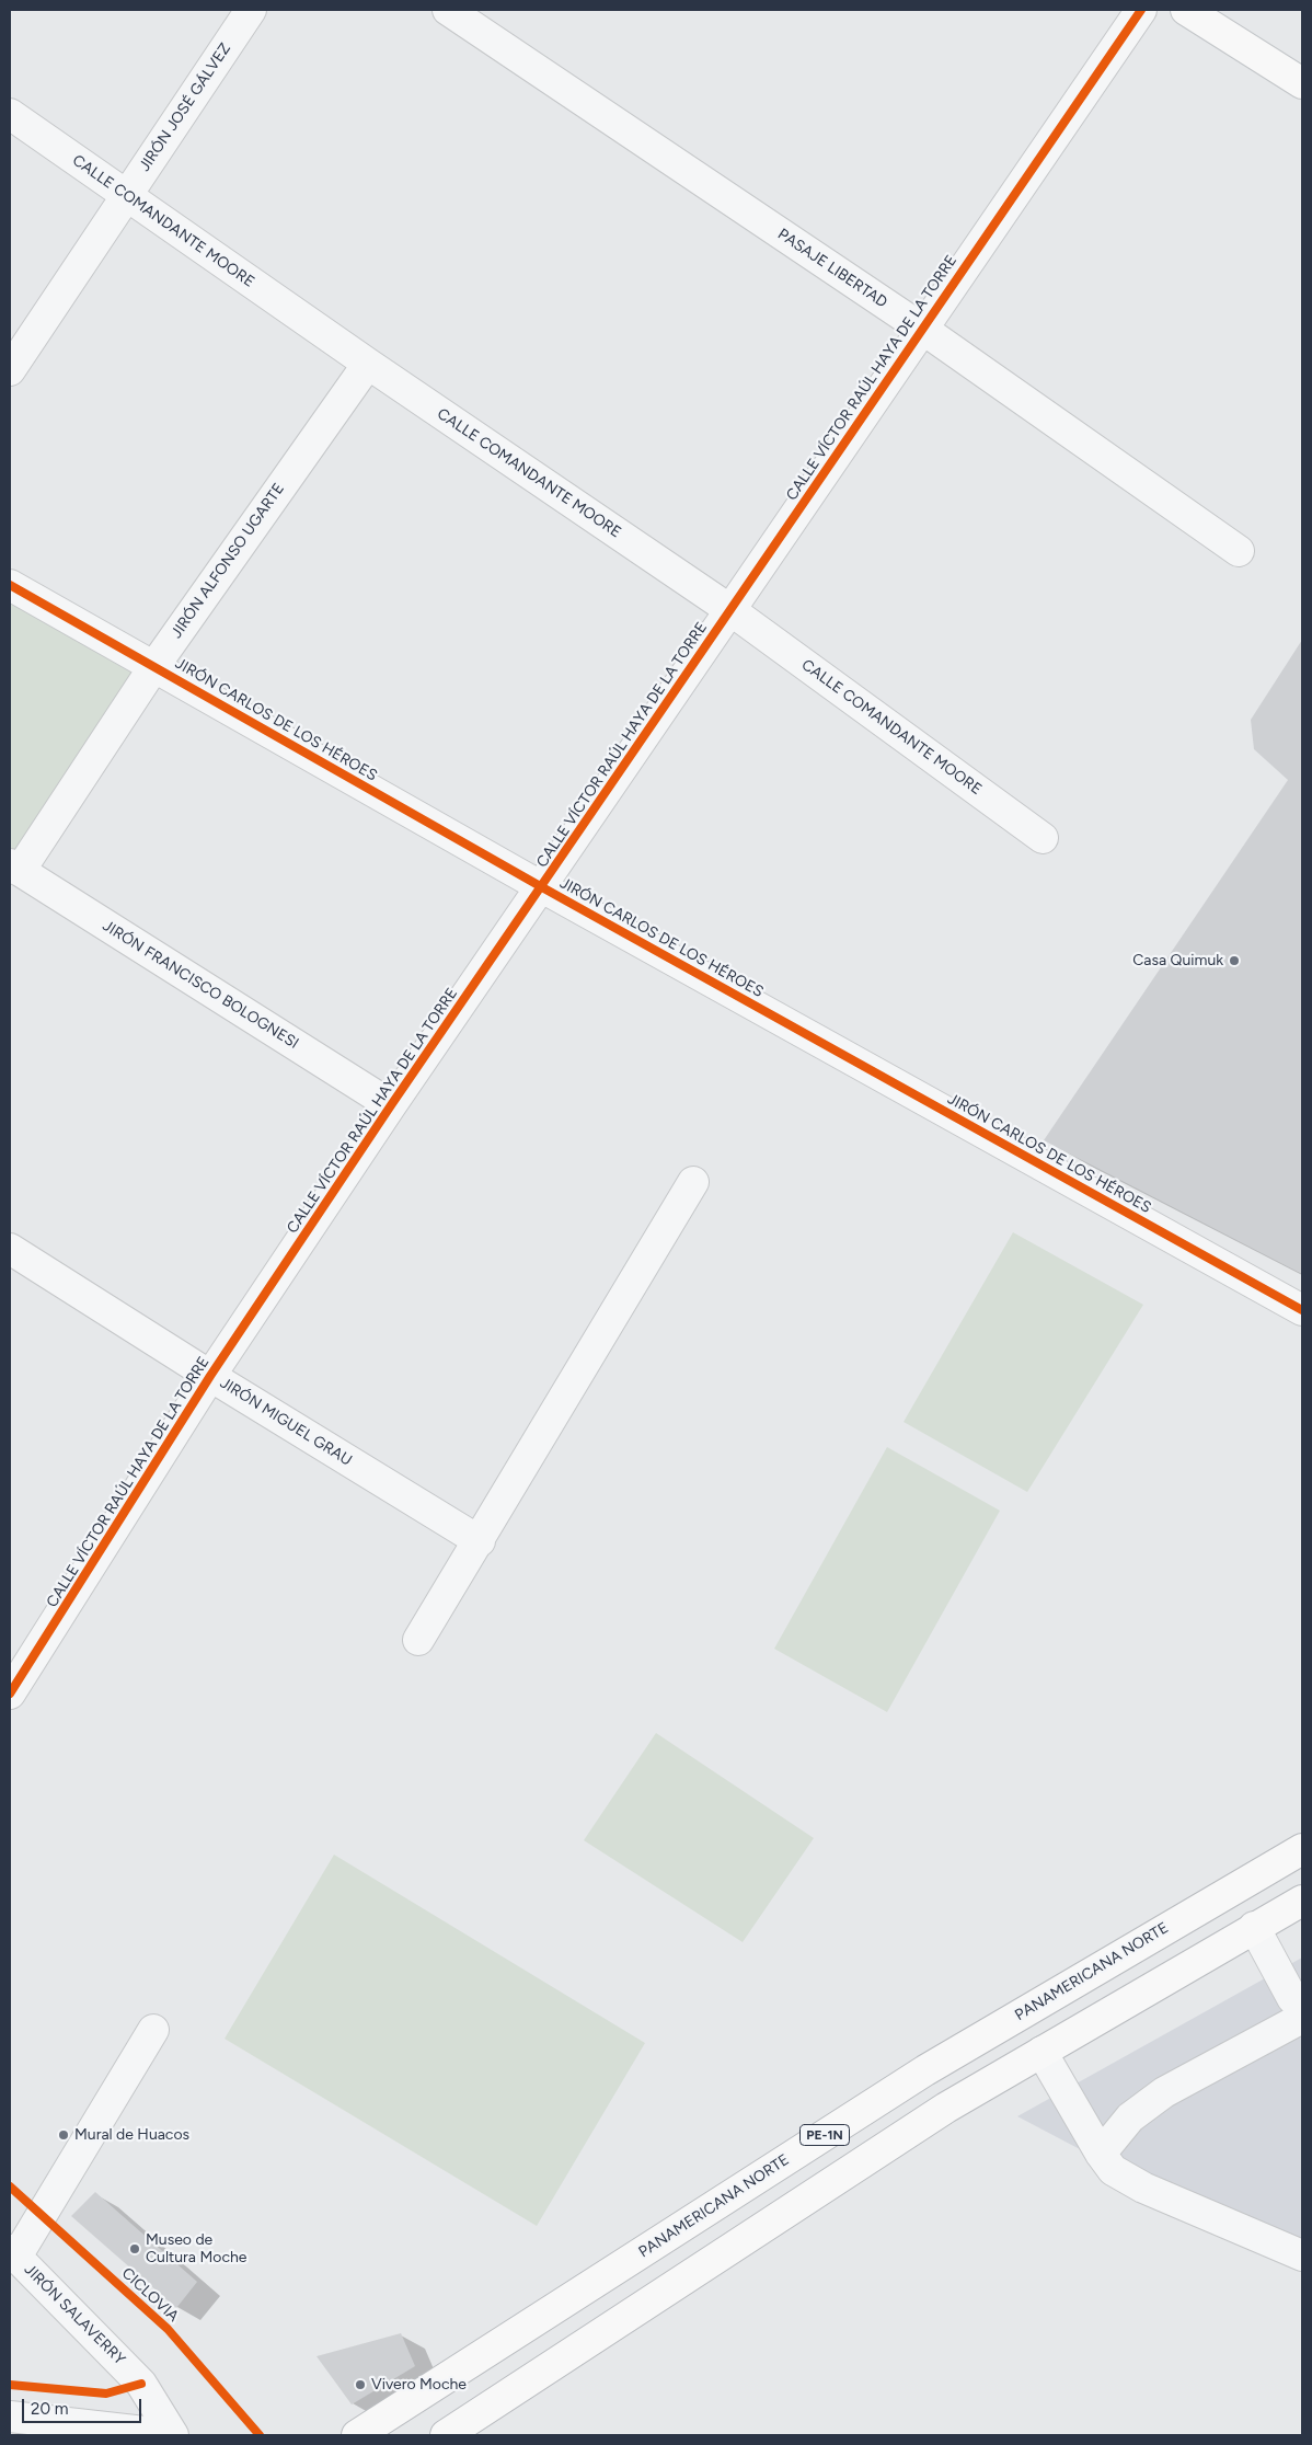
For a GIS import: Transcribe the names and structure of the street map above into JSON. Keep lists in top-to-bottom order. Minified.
{"streets":{"main road":["PANAMERICANA NORTE","PE-1N"],"street":["JIRÓN JOSÉ GÁLVEZ","CALLE COMANDANTE MOORE","PASAJE LIBERTAD","CALLE VÍCTOR RAÚL HAYA DE LA TORRE","JIRÓN ALFONSO UGARTE","JIRÓN CARLOS DE LOS HÉROES","JIRÓN FRANCISCO BOLOGNESI","JIRÓN MIGUEL GRAU","JIRÓN SALAVERRY"],"cycle path":["CICLOVIA"]},"crossings":[["JIRÓN JOSÉ GÁLVEZ","CALLE COMANDANTE MOORE"],["CALLE COMANDANTE MOORE","CALLE VÍCTOR RAÚL HAYA DE LA TORRE"],["CALLE COMANDANTE MOORE","JIRÓN ALFONSO UGARTE"],["PASAJE LIBERTAD","CALLE VÍCTOR RAÚL HAYA DE LA TORRE"],["CALLE VÍCTOR RAÚL HAYA DE LA TORRE","JIRÓN CARLOS DE LOS HÉROES"],["CALLE VÍCTOR RAÚL HAYA DE LA TORRE","JIRÓN FRANCISCO BOLOGNESI"],["CALLE VÍCTOR RAÚL HAYA DE LA TORRE","JIRÓN MIGUEL GRAU"],["JIRÓN ALFONSO UGARTE","JIRÓN CARLOS DE LOS HÉROES"],["JIRÓN ALFONSO UGARTE","JIRÓN FRANCISCO BOLOGNESI"]],"places":["Casa Quimuk","Mural de Huacos","Museo de Cultura Moche","Vivero Moche"],"scale_bar":"20 m"}
